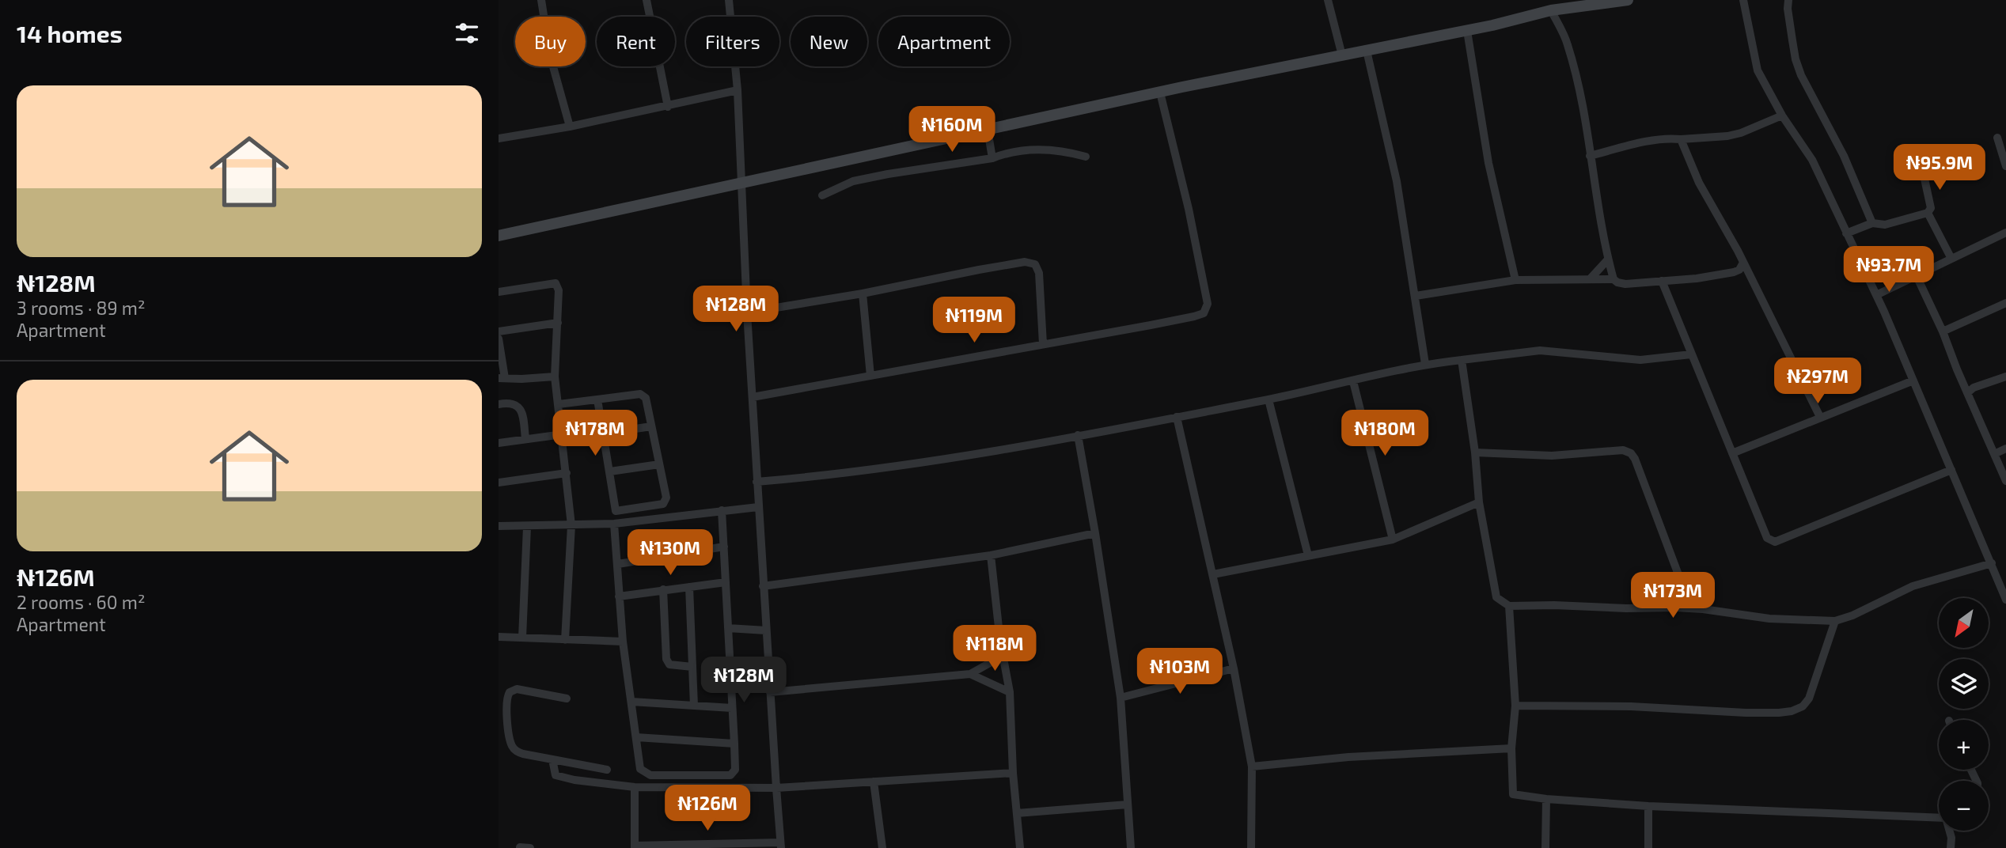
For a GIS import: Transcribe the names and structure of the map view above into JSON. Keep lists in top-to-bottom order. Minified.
{"north":"bottom left","page":{"heading":"14 homes","chip":["Buy","Rent","Filters","New","Apartment"],"list":[{"name":"₦128M","note":"3 rooms · 89 m² · Apartment"},{"name":"₦126M","note":"2 rooms · 60 m² · Apartment"}],"price":["₦160M","₦95.9M","₦93.7M","₦128M","₦119M","₦297M","₦178M","₦180M","₦130M","₦173M","₦118M","₦103M","₦128M","₦126M"],"map_buttons":["+","−"]}}
